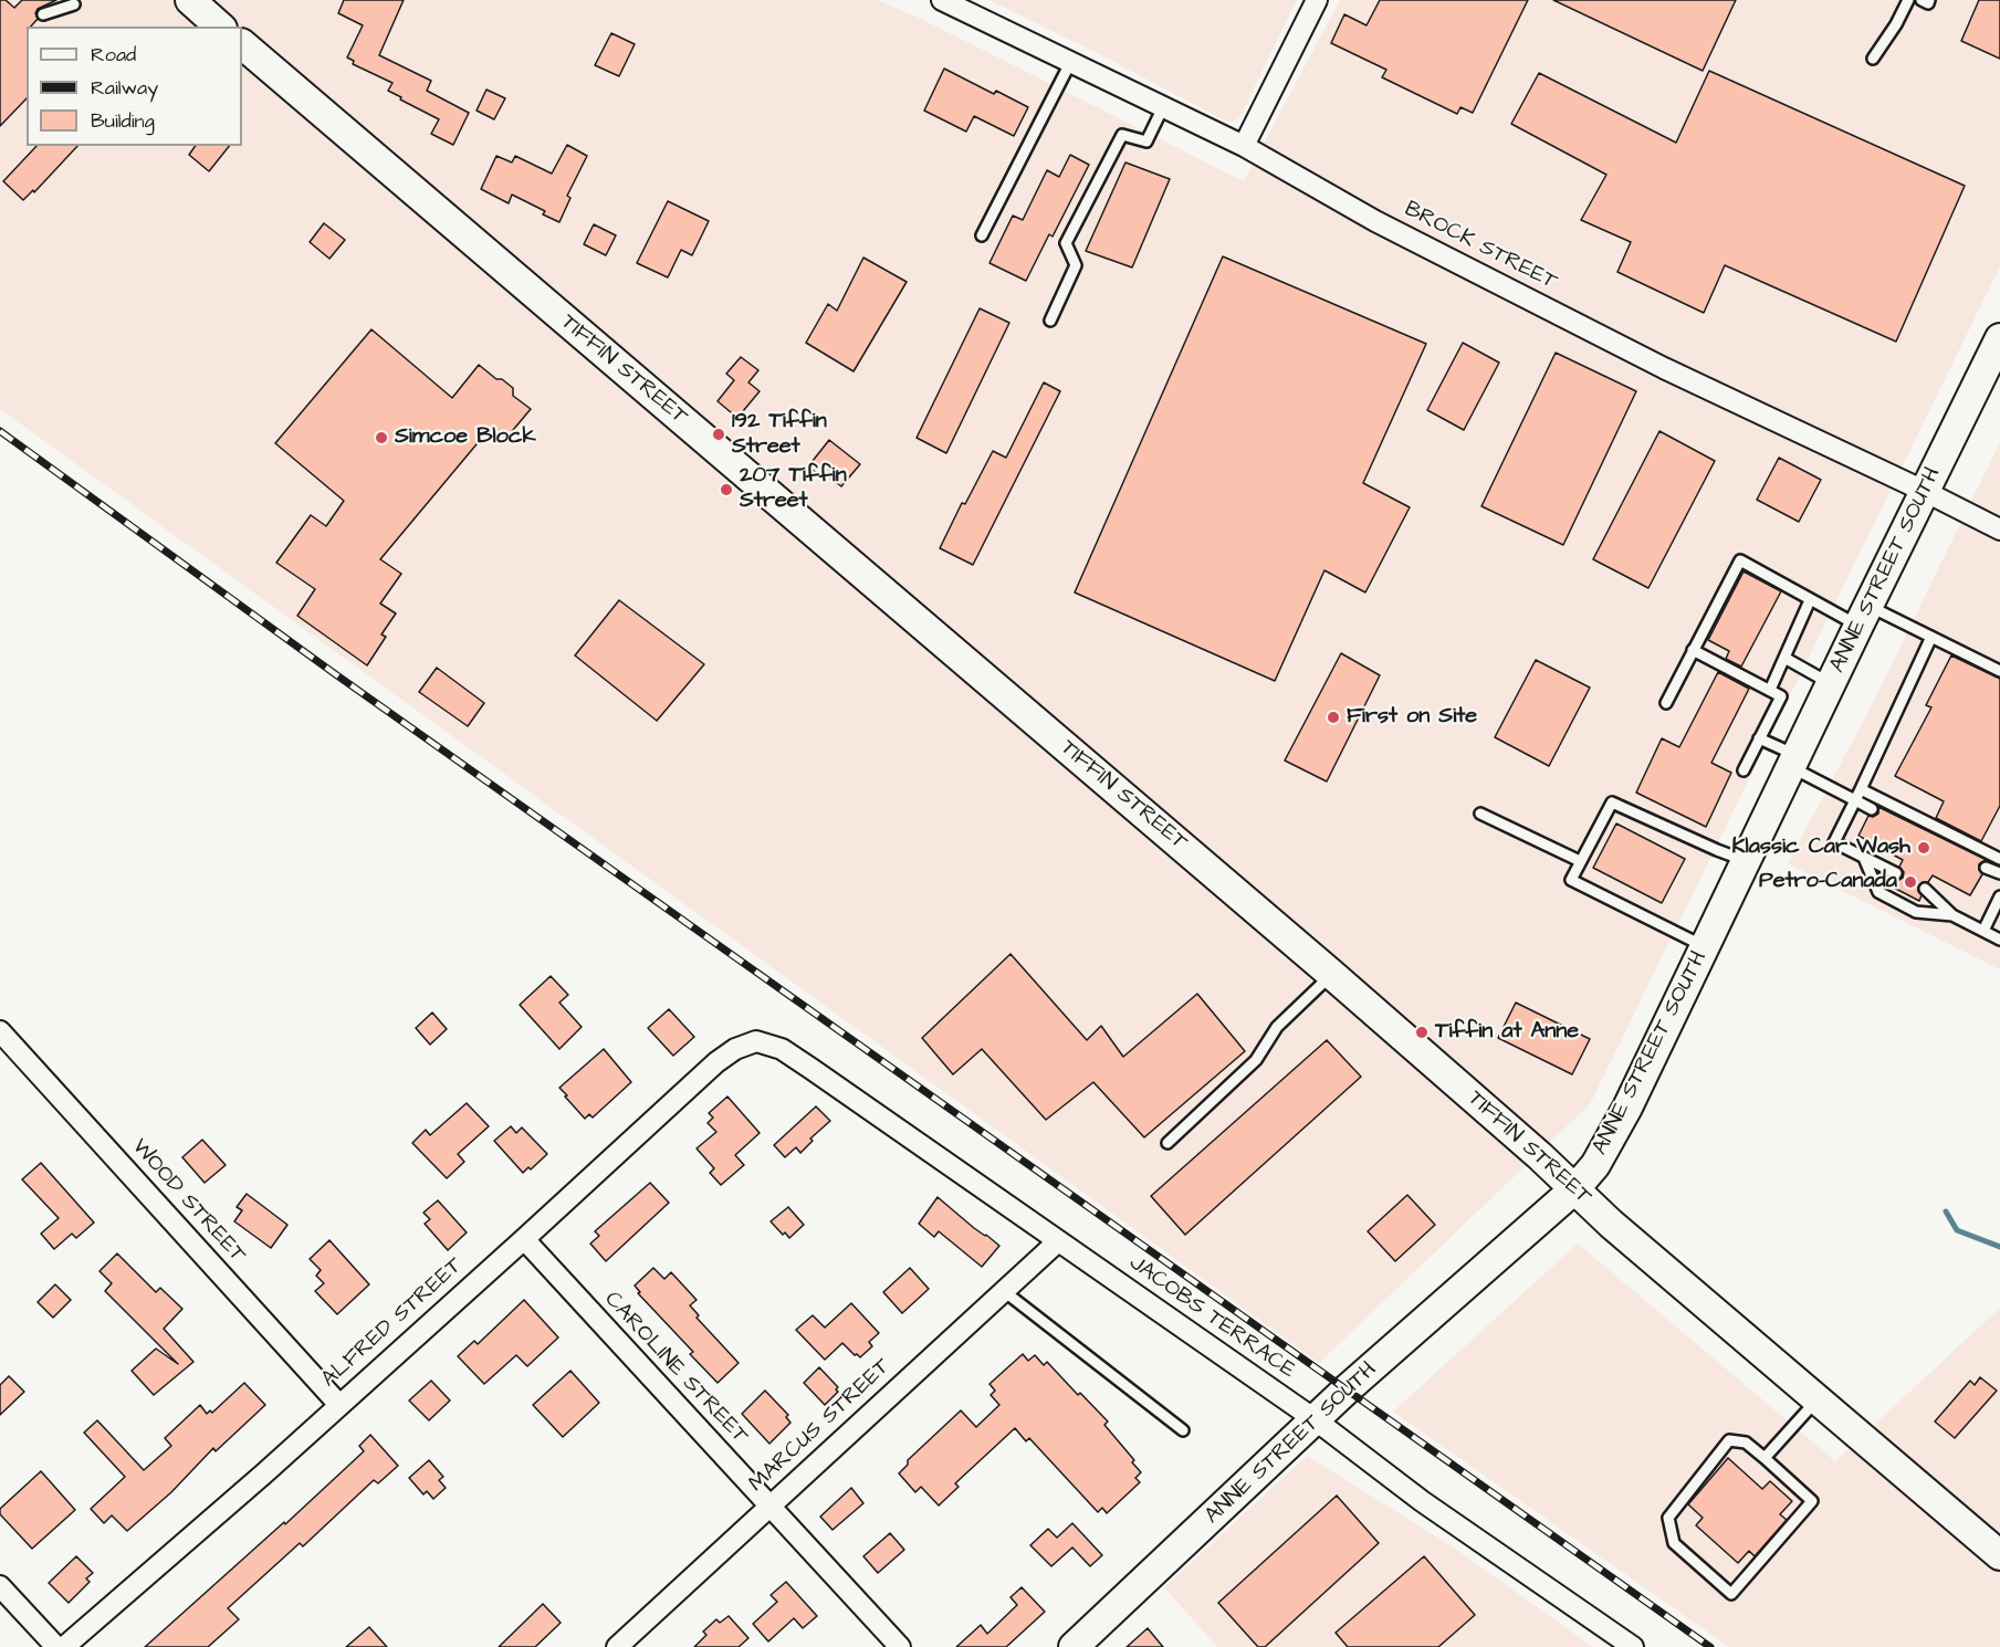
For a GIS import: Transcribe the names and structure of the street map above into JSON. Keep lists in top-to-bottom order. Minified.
{"streets":{"street":["BROCK STREET","TIFFIN STREET","ANNE STREET SOUTH","WOOD STREET","JACOBS TERRACE","ALFRED STREET","CAROLINE STREET","MARCUS STREET"]},"crossings":[["BROCK STREET","ANNE STREET SOUTH"],["TIFFIN STREET","ANNE STREET SOUTH"],["ANNE STREET SOUTH","JACOBS TERRACE"],["WOOD STREET","ALFRED STREET"],["JACOBS TERRACE","ALFRED STREET"],["JACOBS TERRACE","MARCUS STREET"],["ALFRED STREET","CAROLINE STREET"],["CAROLINE STREET","MARCUS STREET"]],"places":["192 Tiffin Street","Simcoe Block","207 Tiffin Street","First on Site","Klassic Car Wash","Petro-Canada","Tiffin at Anne"],"legend":["Road","Railway","Building"]}
